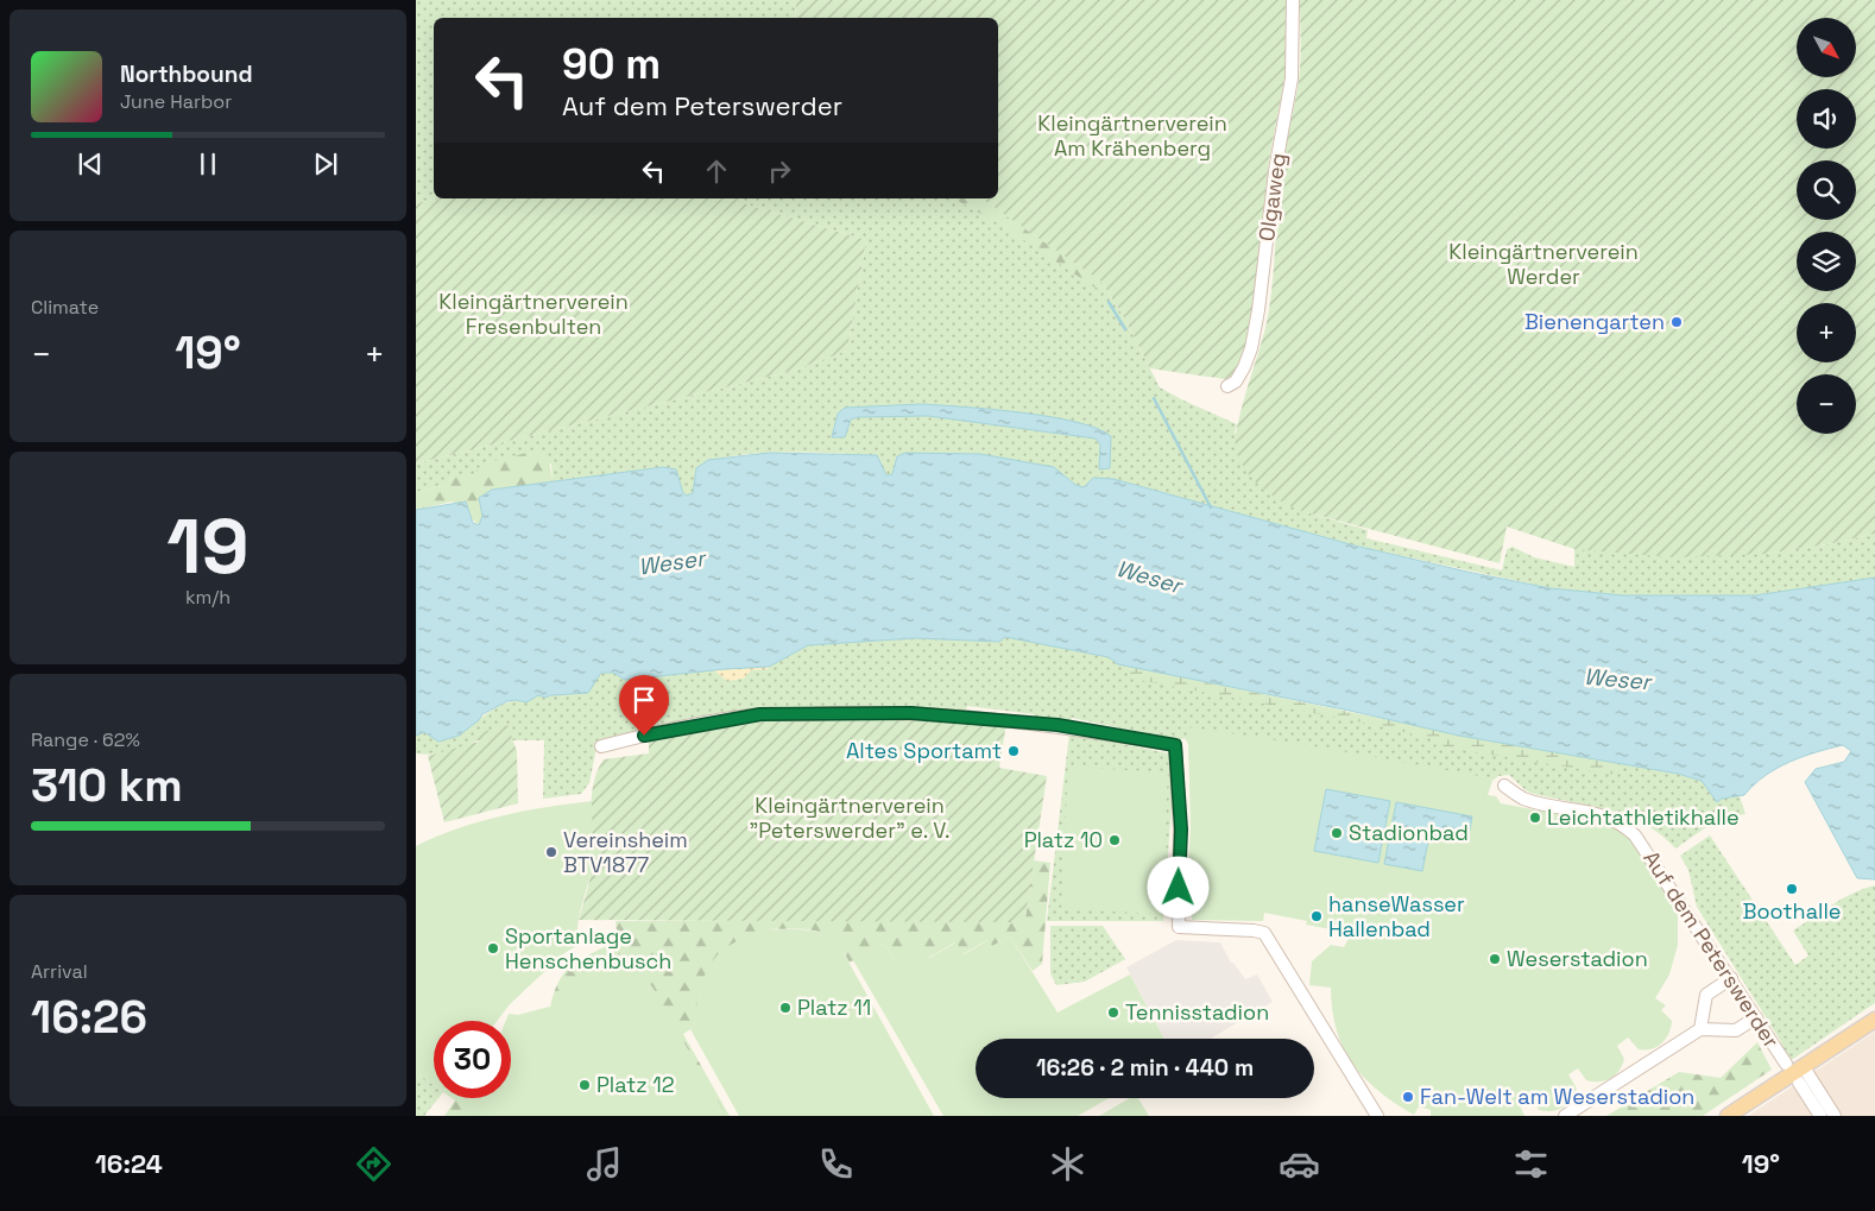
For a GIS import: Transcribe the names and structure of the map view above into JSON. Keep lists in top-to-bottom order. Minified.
{"streets":{"street":["Olgaweg","Auf dem Peterswerder"]},"water":["Weser"],"parks":["Kleingärtnerverein Am Krähenberg","Kleingärtnerverein Werder","Kleingärtnerverein Fresenbulten","Kleingärtnerverein \"Peterswerder\" e. V."],"places":["Bienengarten","Altes Sportamt","Leichtathletikhalle","Stadionbad","Platz 10","Vereinsheim BTV1877","Boothalle","hanseWasser Hallenbad","Sportanlage Henschenbusch","Weserstadion","Platz 11","Tennisstadion","Platz 12","Fan-Welt am Weserstadion"],"north":"bottom right","page":{"map_buttons":["+","−"],"turn":["90 m","Auf dem Peterswerder"],"song":["Northbound","June Harbor"],"tile":["Climate",["19","km/h"],["Range · 62%","310 km"],["Arrival","16:26"]],"heat":["−","19°","+"],"limit":"30","trip":"16:26 · 2 min · 440 m","tabs":["16:24","19°"]}}
